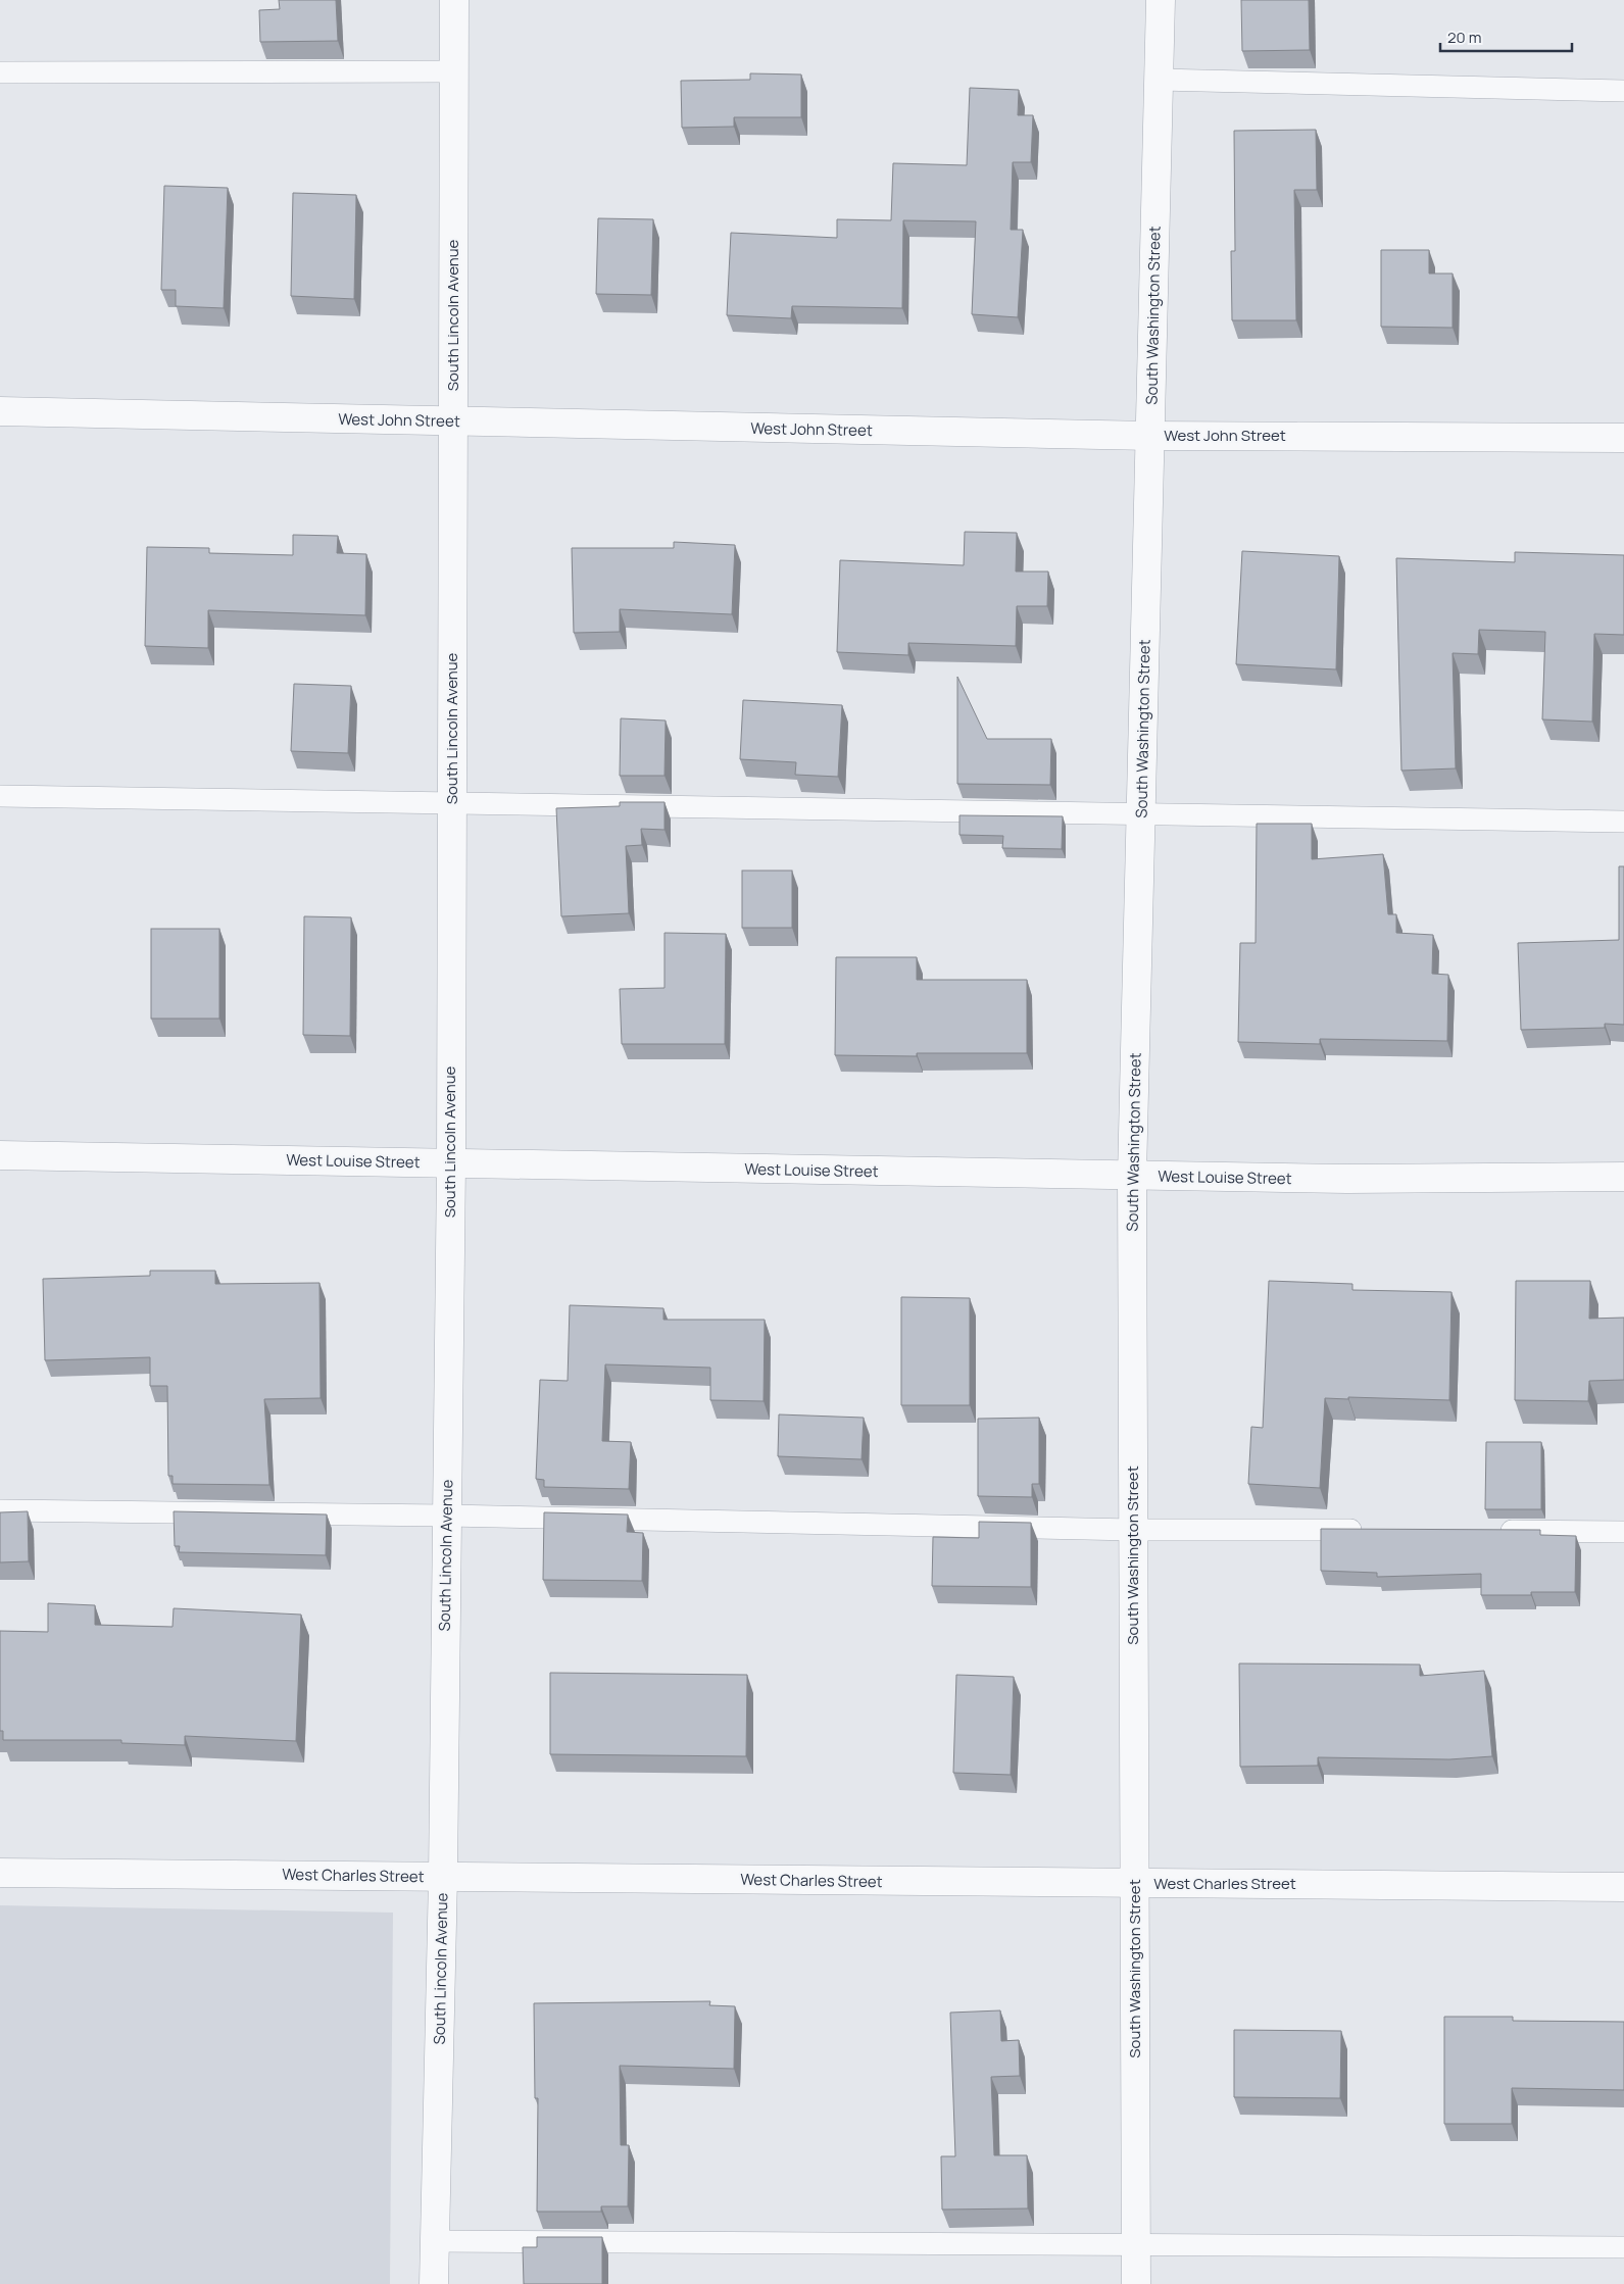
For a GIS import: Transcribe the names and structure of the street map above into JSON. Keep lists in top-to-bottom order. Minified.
{"streets":{"street":["South Lincoln Avenue","South Washington Street","West John Street","West Louise Street","West Charles Street"]},"crossings":[["South Lincoln Avenue","West John Street"],["South Lincoln Avenue","West Louise Street"],["South Lincoln Avenue","West Charles Street"],["South Washington Street","West John Street"],["South Washington Street","West Louise Street"],["South Washington Street","West Charles Street"]],"scale_bar":"20 m"}
